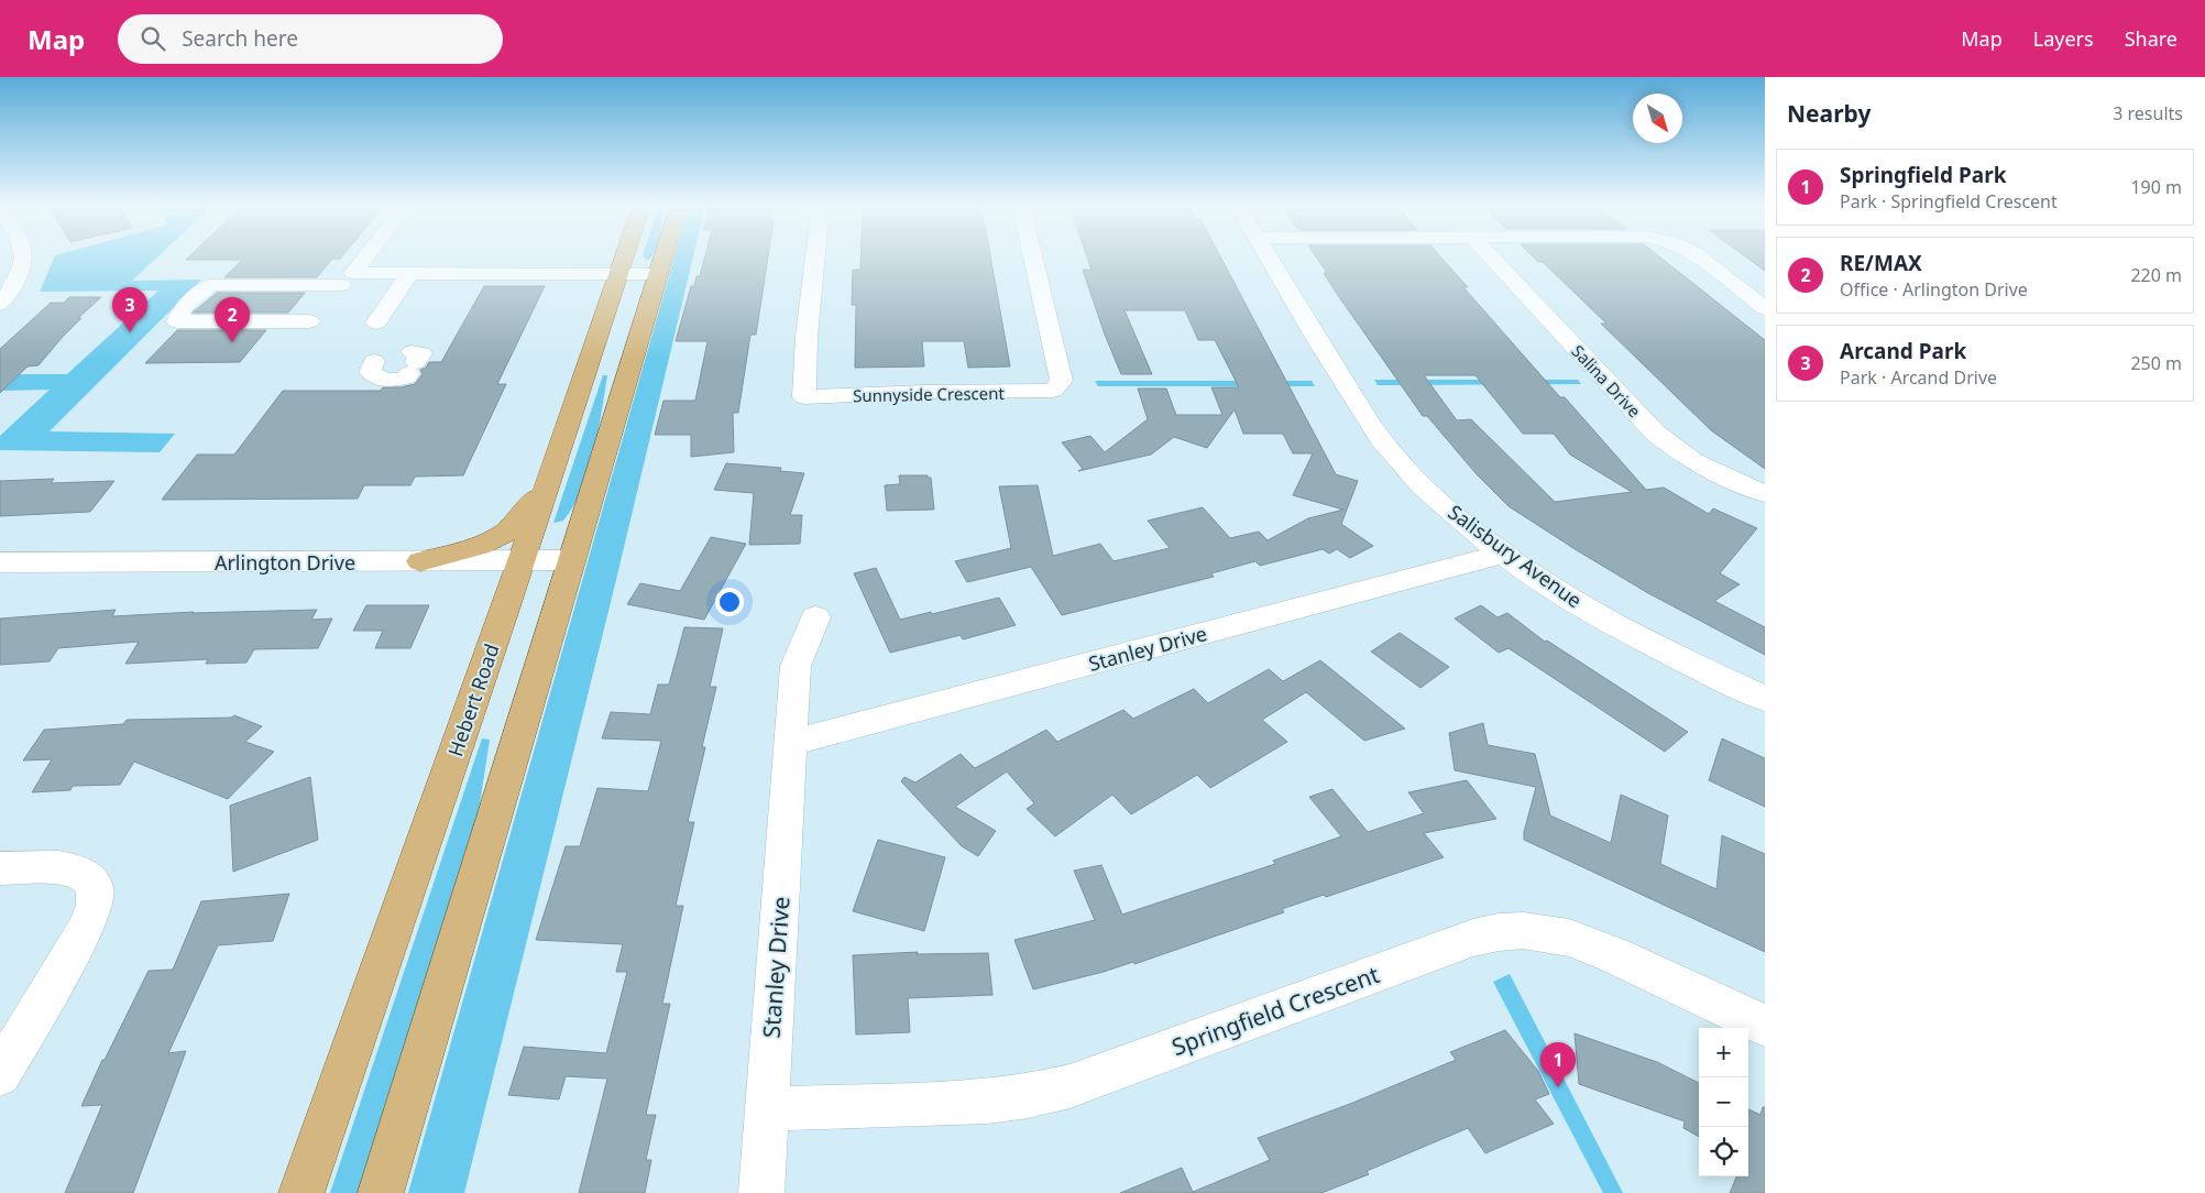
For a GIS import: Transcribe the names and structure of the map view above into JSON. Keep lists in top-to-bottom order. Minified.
{"streets":{"main road":["Hebert Road"],"street":["Salina Drive","Sunnyside Crescent","Salisbury Avenue","Arlington Drive","Stanley Drive","Springfield Crescent"]},"crossings":[["Salisbury Avenue","Stanley Drive"],["Arlington Drive","Hebert Road"],["Stanley Drive","Springfield Crescent"]],"north":"bottom right","page":{"header":"Map","search":"Search here","nav":["Map","Layers","Share"],"heading":["Nearby","3 results"],"list":[{"mark":"1","name":"Springfield Park","note":"Park · Springfield Crescent","value":"190 m"},{"mark":"2","name":"RE/MAX","note":"Office · Arlington Drive","value":"220 m"},{"mark":"3","name":"Arcand Park","note":"Park · Arcand Drive","value":"250 m"}],"pins":["3","2","1"],"map_buttons":["+","−"]}}
